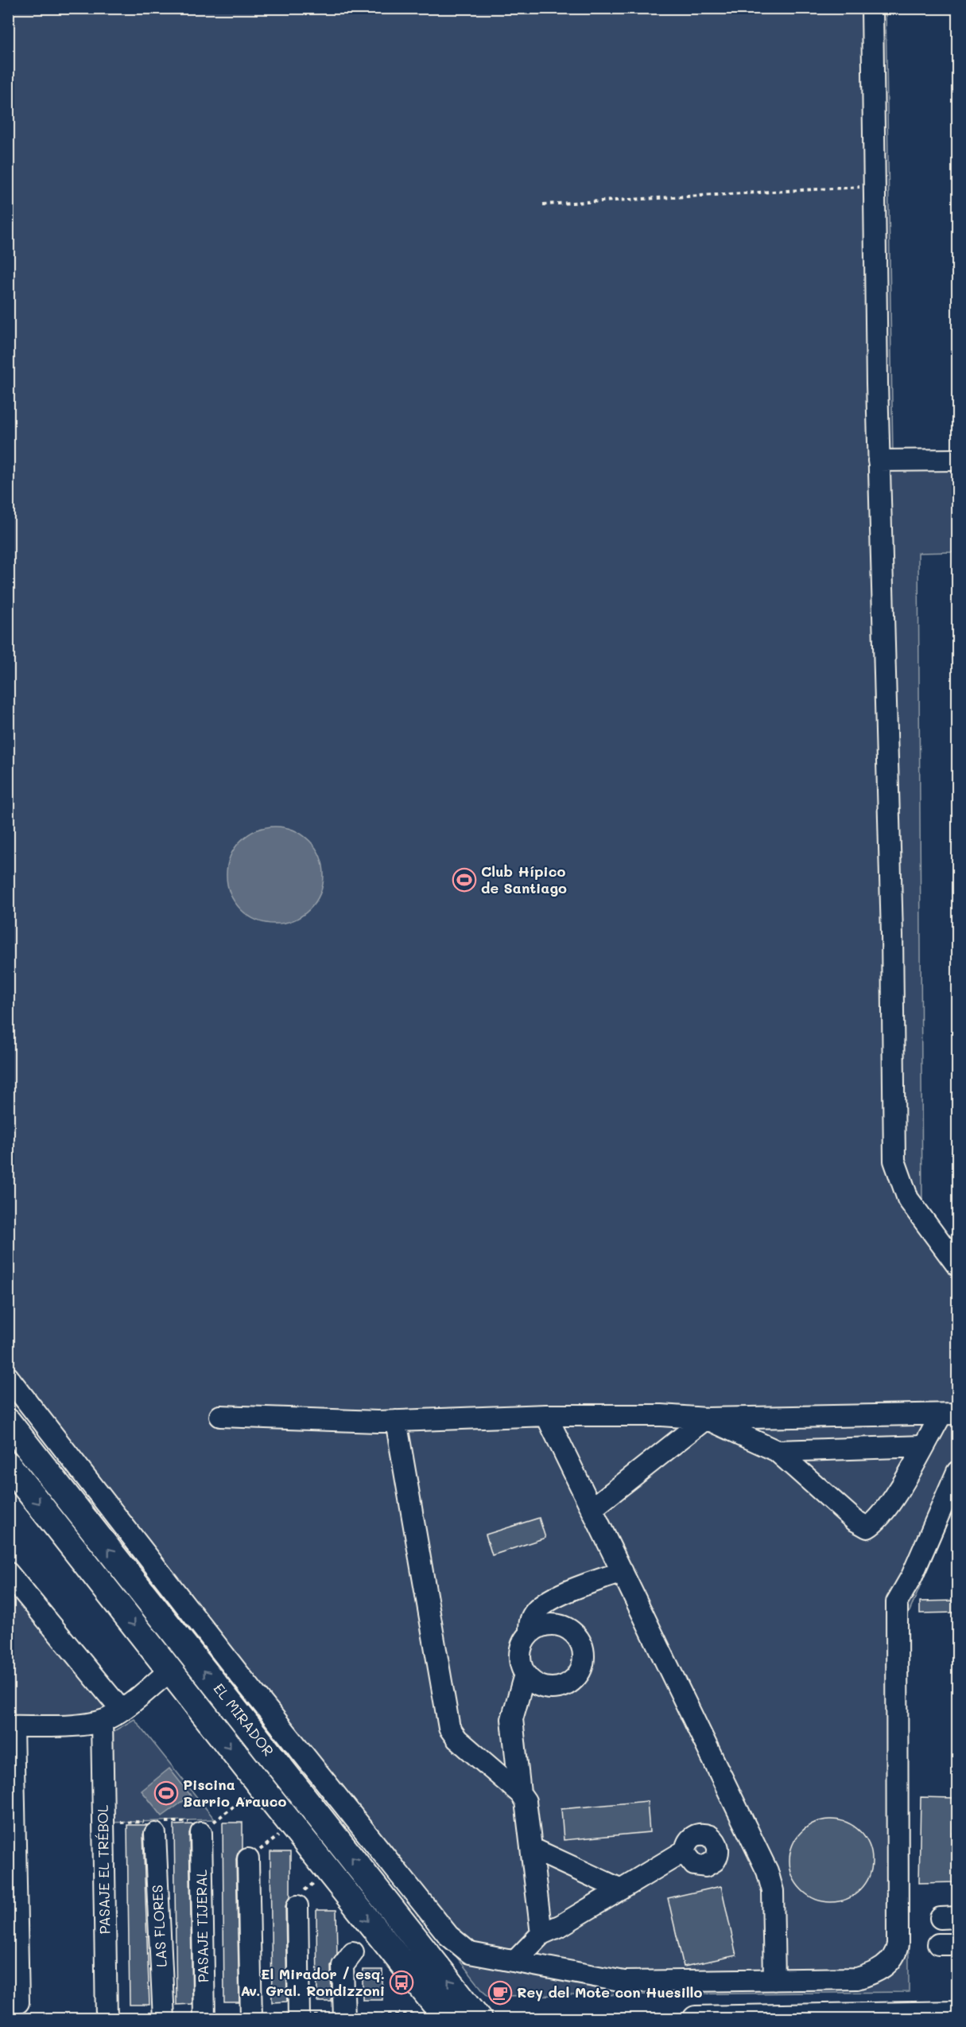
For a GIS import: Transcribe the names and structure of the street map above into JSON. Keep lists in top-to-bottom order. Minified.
{"streets":{"main road":["EL MIRADOR"],"street":["PASAJE EL TRÉBOL","LAS FLORES","PASAJE TIJERAL"]},"places":{"sports":["Club Hípico de Santiago","Piscina Barrio Arauco"],"bus stop":["El Mirador / esq. Av. Gral. Rondizzoni"],"cafe":["Rey del Mote con Huesillo"]}}
